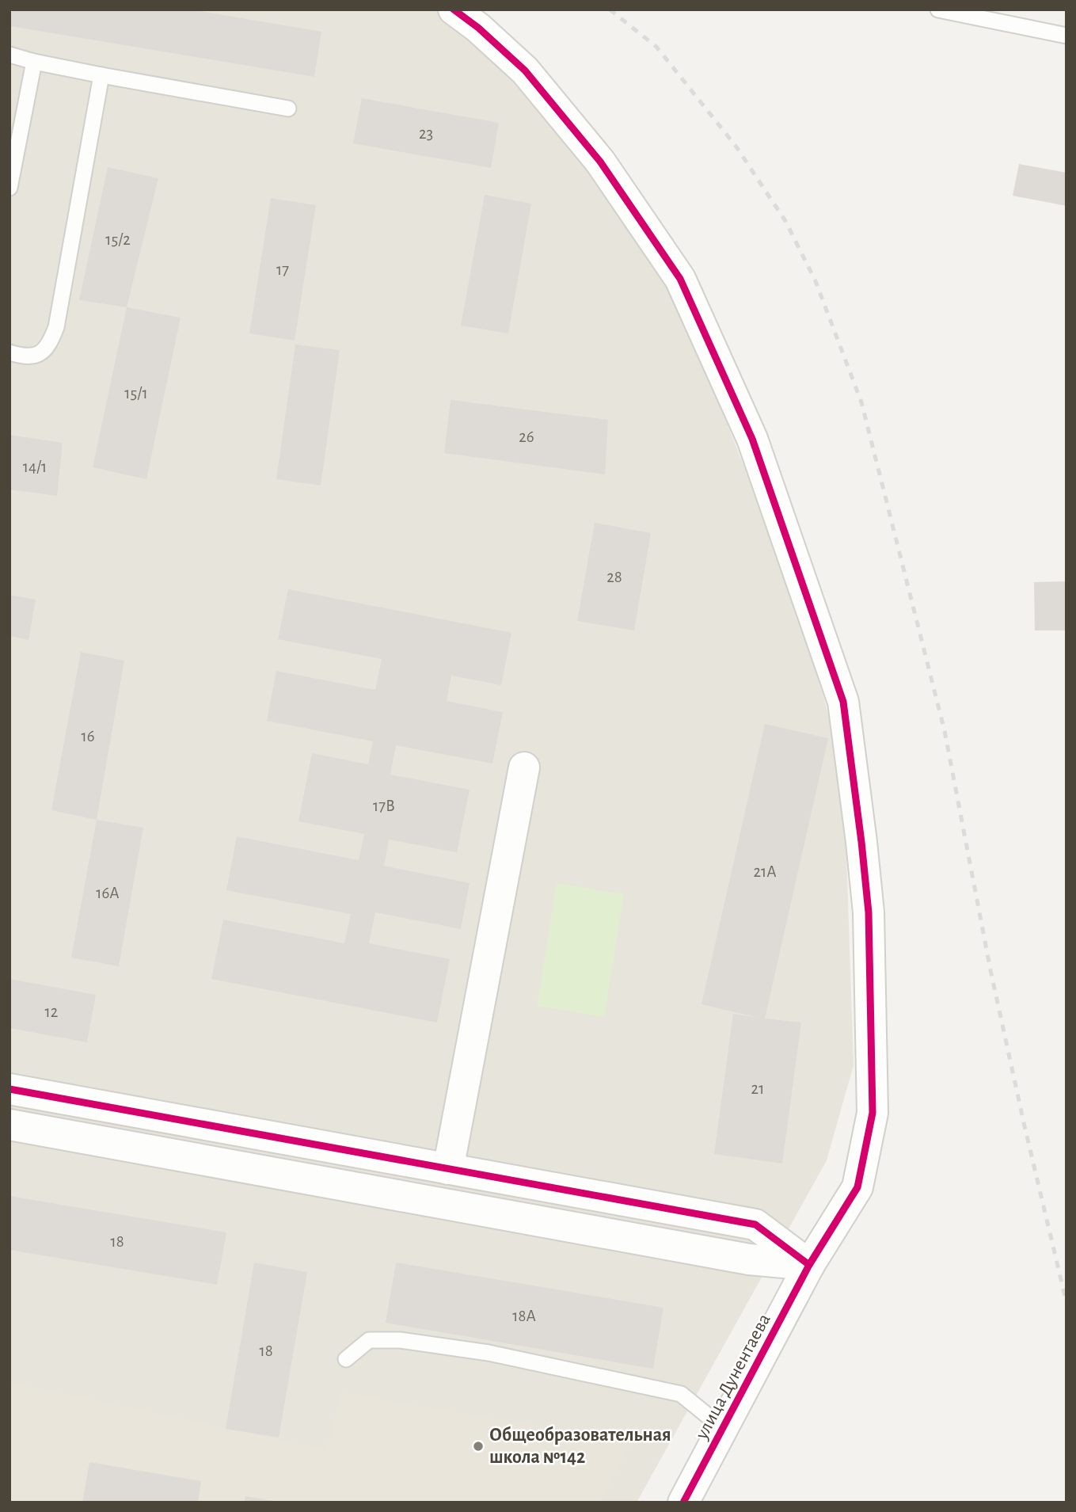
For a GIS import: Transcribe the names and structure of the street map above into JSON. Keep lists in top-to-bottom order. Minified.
{"streets":{"street":["улица Дунентаева"]},"places":["Общеобразовательная школа №142"],"house_numbers":["23","15/2","17","15/1","26","14/1","28","16","17В","21А","16А","12","21","18","18А","18"]}
